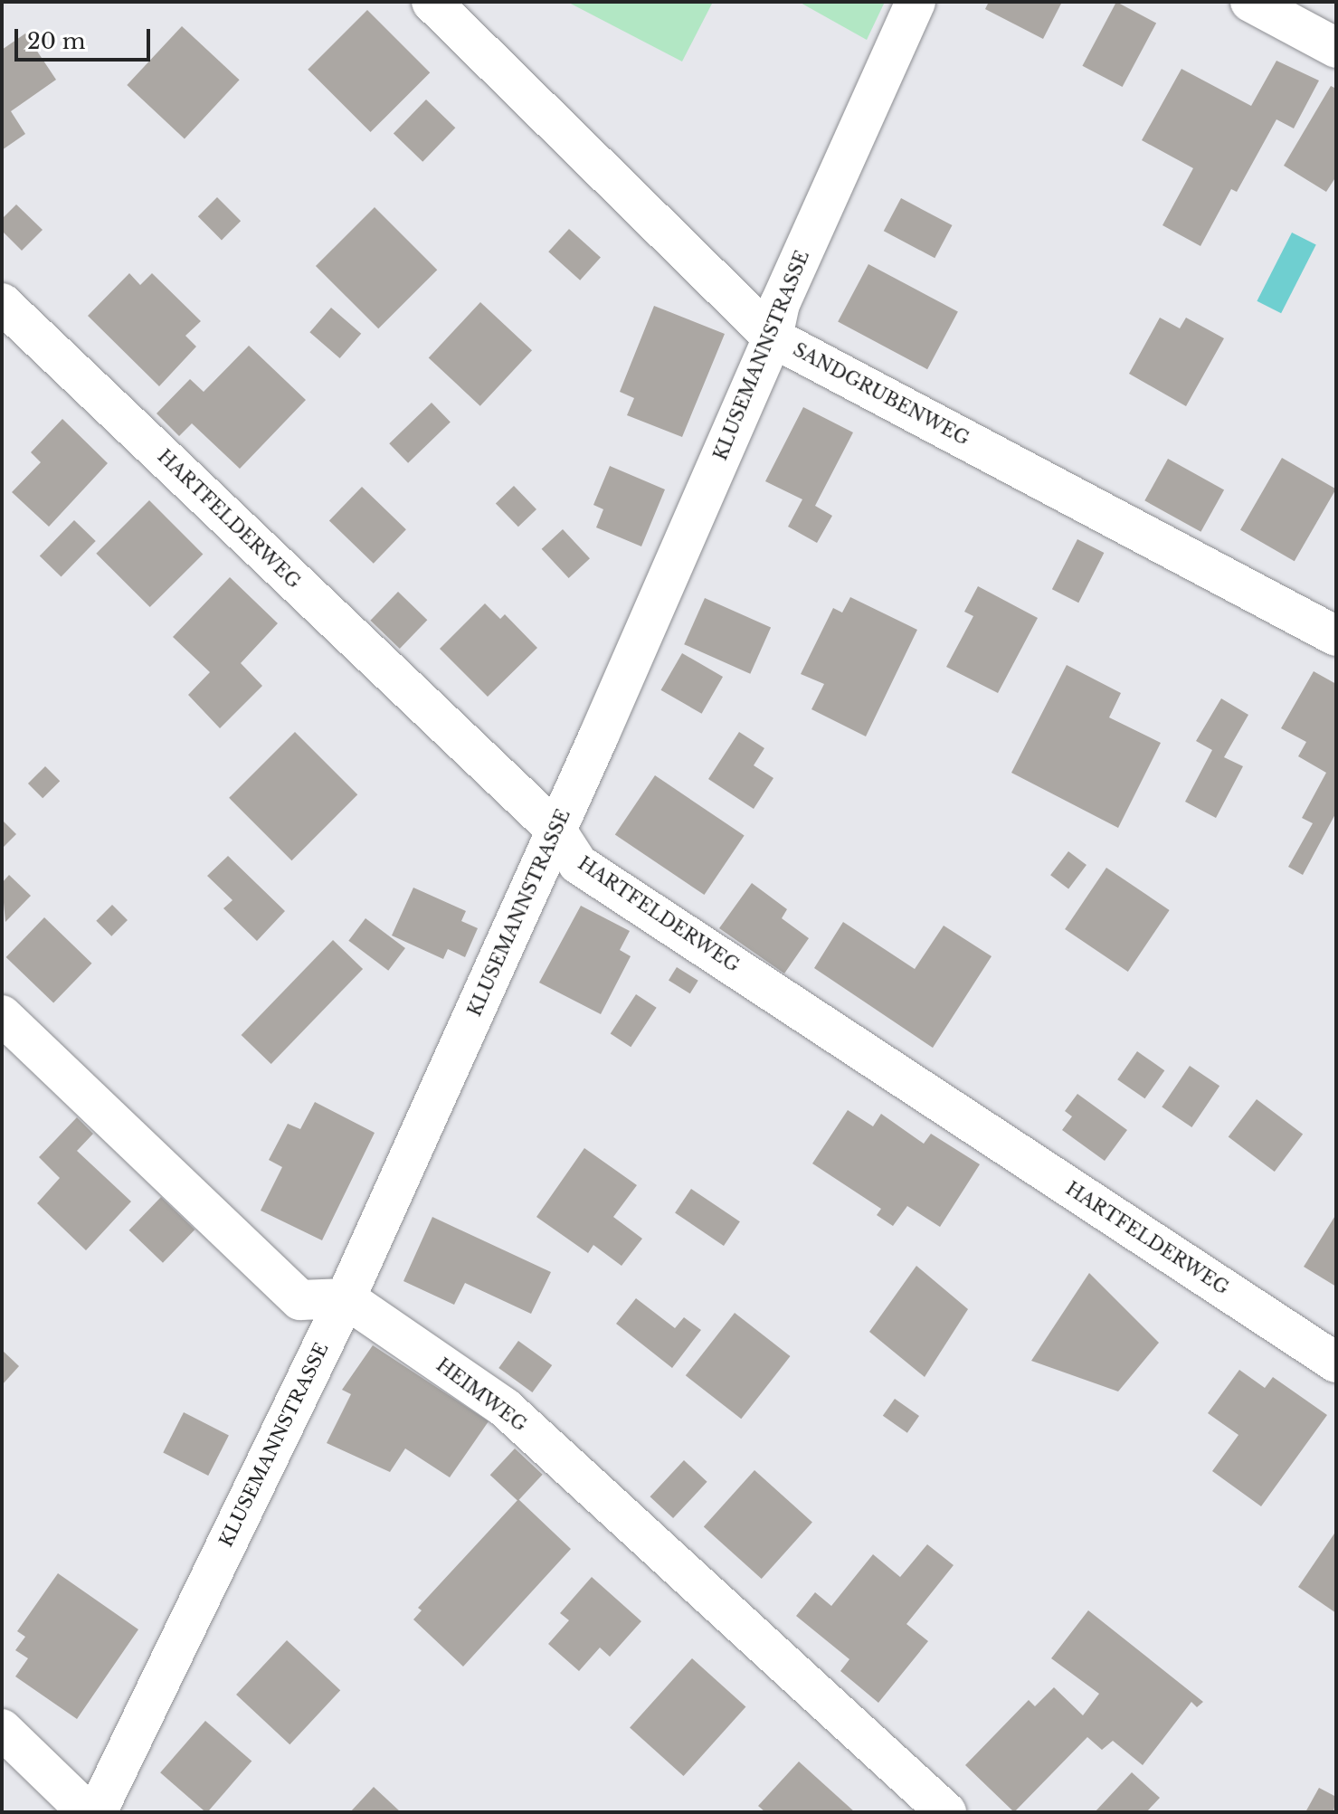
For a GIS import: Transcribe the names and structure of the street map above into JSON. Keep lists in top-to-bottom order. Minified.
{"streets":{"street":["KLUSEMANNSTRASSE","SANDGRUBENWEG","HARTFELDERWEG","HEIMWEG"]},"crossings":[["KLUSEMANNSTRASSE","SANDGRUBENWEG"],["KLUSEMANNSTRASSE","HARTFELDERWEG"],["KLUSEMANNSTRASSE","HEIMWEG"]],"scale_bar":"20 m"}
